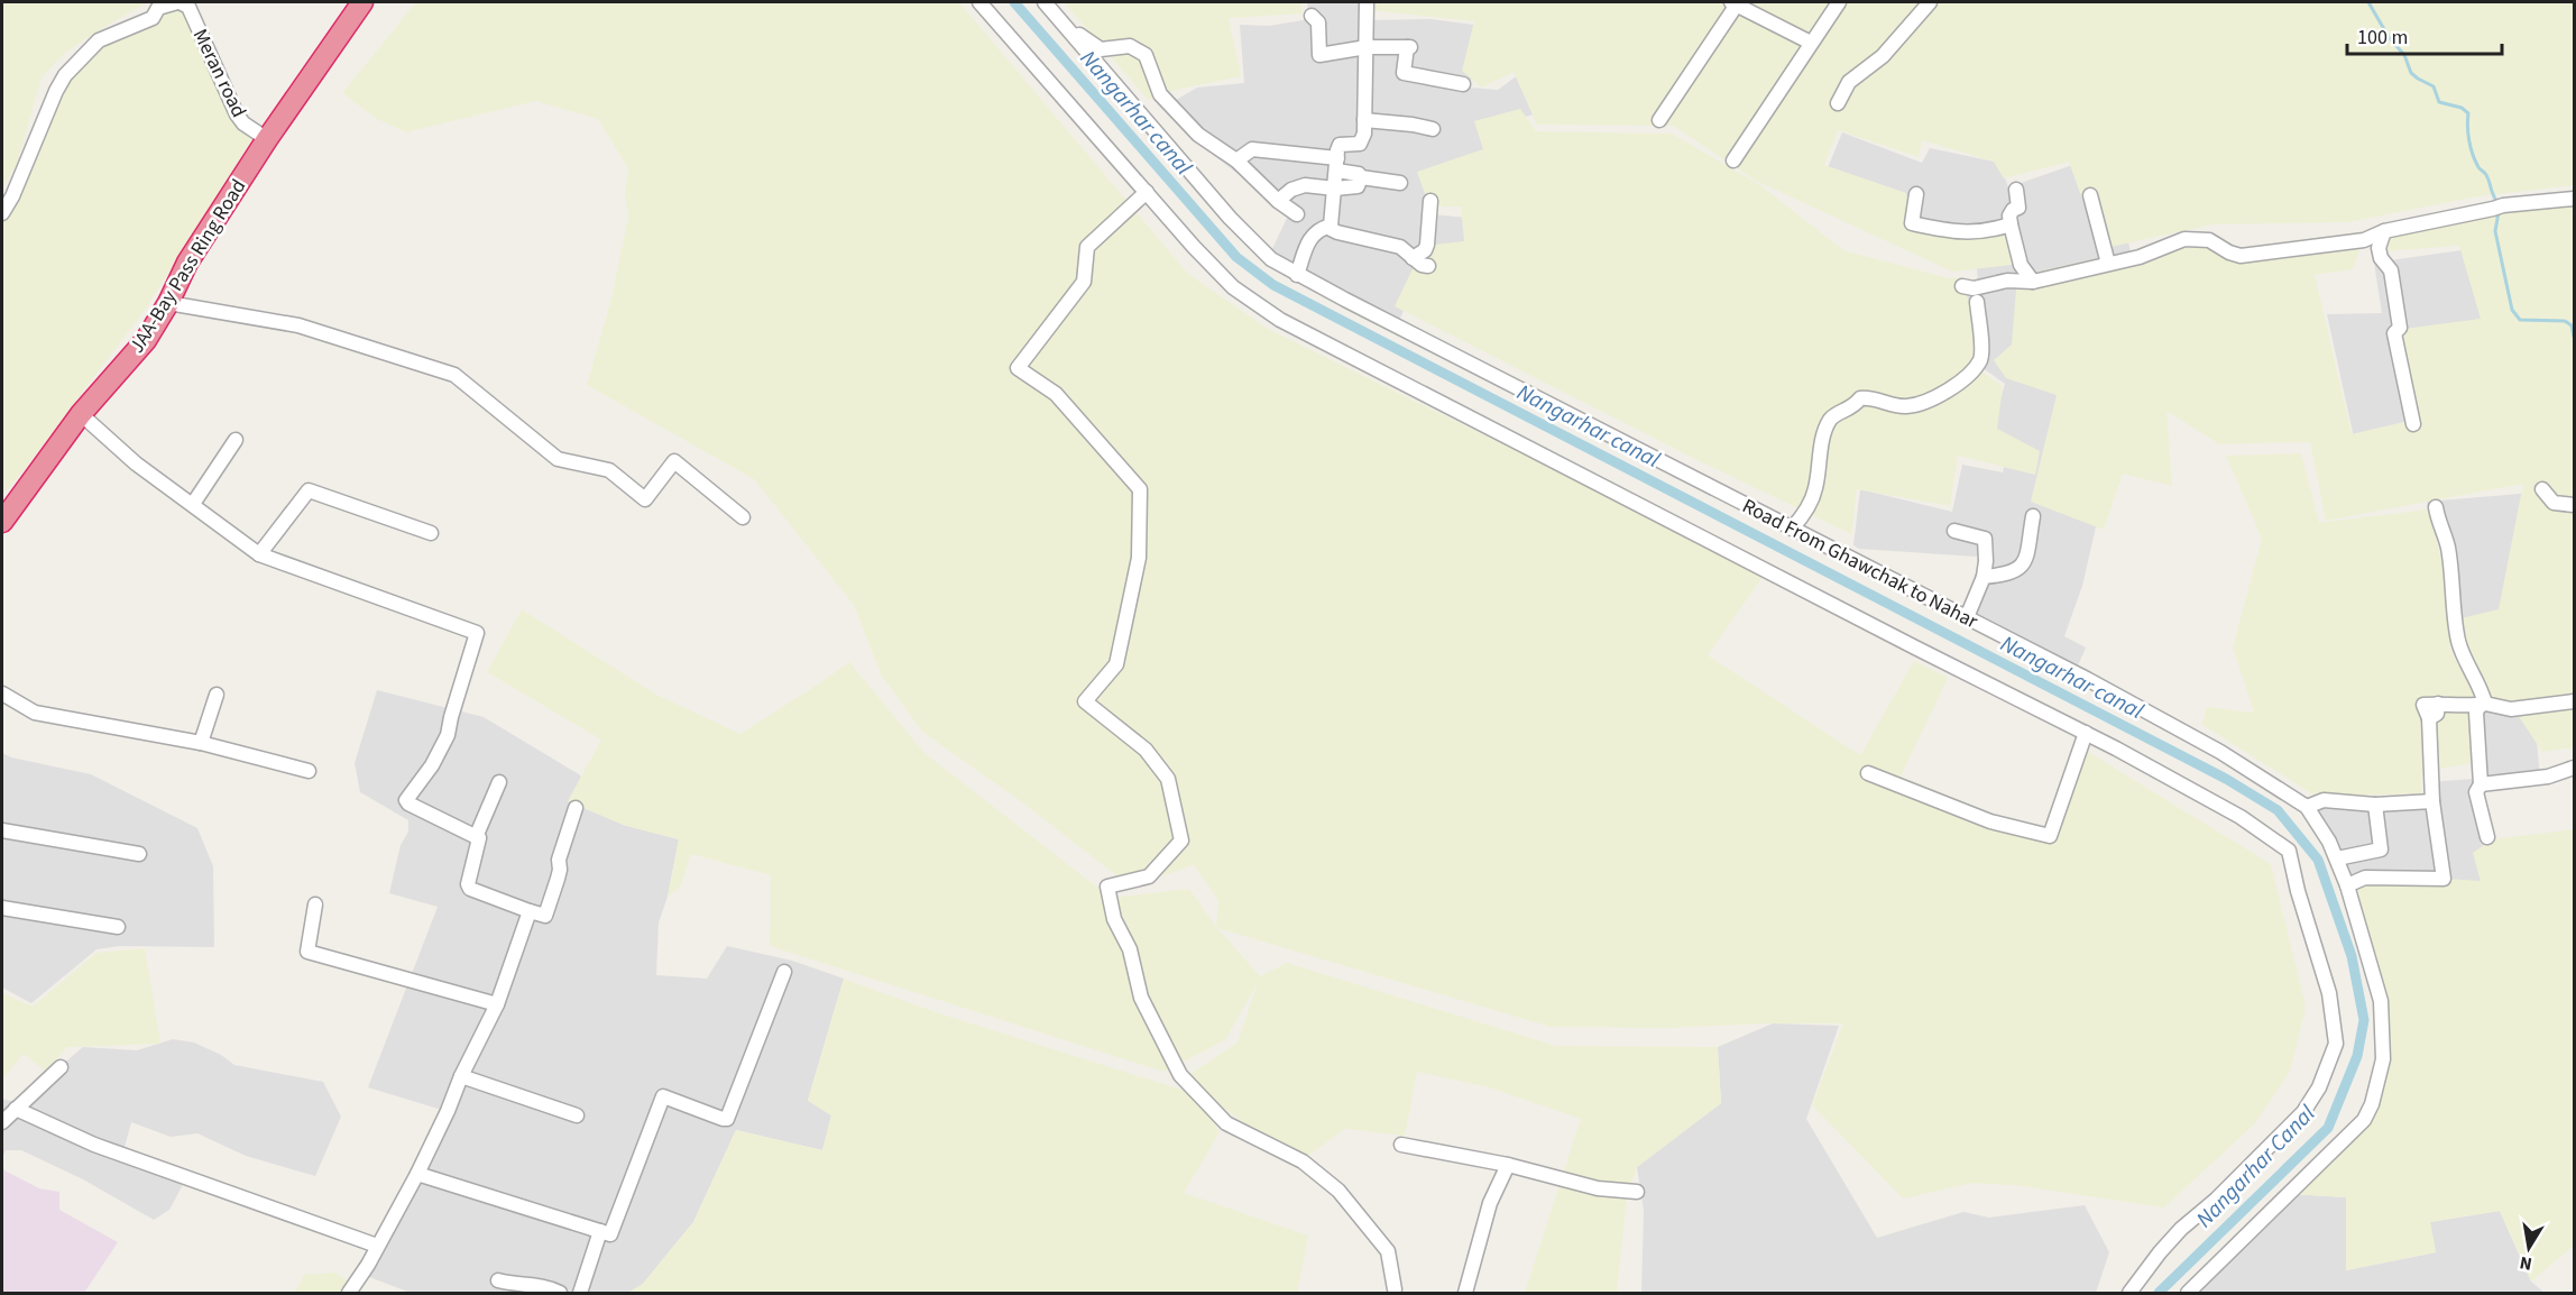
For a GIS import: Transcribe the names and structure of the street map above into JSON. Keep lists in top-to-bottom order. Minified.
{"streets":{"highway":["JAA-Bay Pass Ring Road"],"street":["Meran road","Road From Ghawchak to Nahar"]},"crossings":[["Meran road","JAA-Bay Pass Ring Road"]],"water":["Nangarhar canal","Nangarhar Canal"],"scale_bar":"100 m","north":"bottom"}
